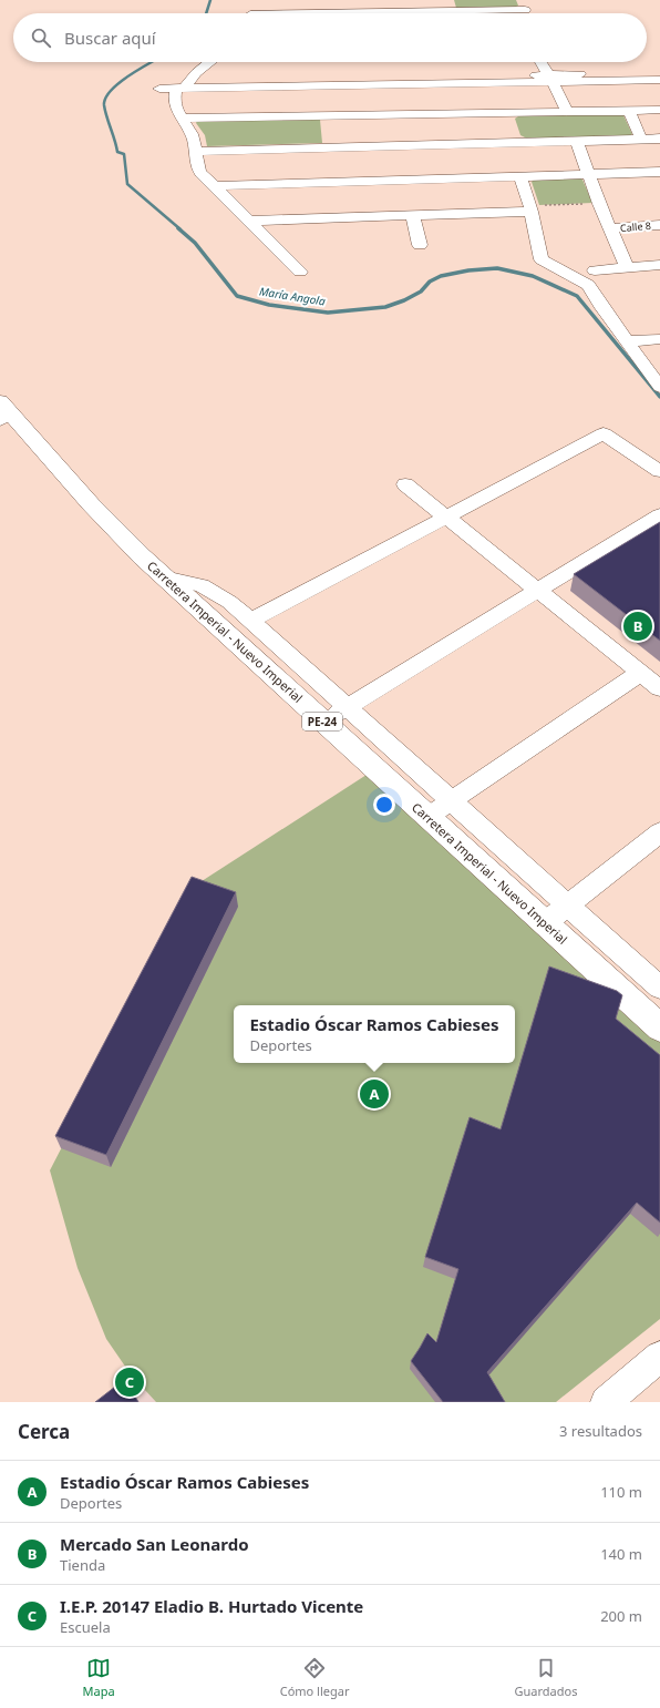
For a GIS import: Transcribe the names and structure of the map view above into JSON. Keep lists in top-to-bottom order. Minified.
{"streets":{"highway":["Carretera Imperial - Nuevo Imperial","PE-24"],"street":["Calle 8"]},"water":["María Angola"],"page":{"search":"Buscar aquí","pins":["B","A","C"],"popup":["Estadio Óscar Ramos Cabieses","Deportes"],"heading":["Cerca","3 resultados"],"list":[{"mark":"A","name":"Estadio Óscar Ramos Cabieses","note":"Deportes","value":"110 m"},{"mark":"B","name":"Mercado San Leonardo","note":"Tienda","value":"140 m"},{"mark":"C","name":"I.E.P. 20147 Eladio B. Hurtado Vicente","note":"Escuela","value":"200 m"}],"nav":["Mapa","Cómo llegar","Guardados"]}}
